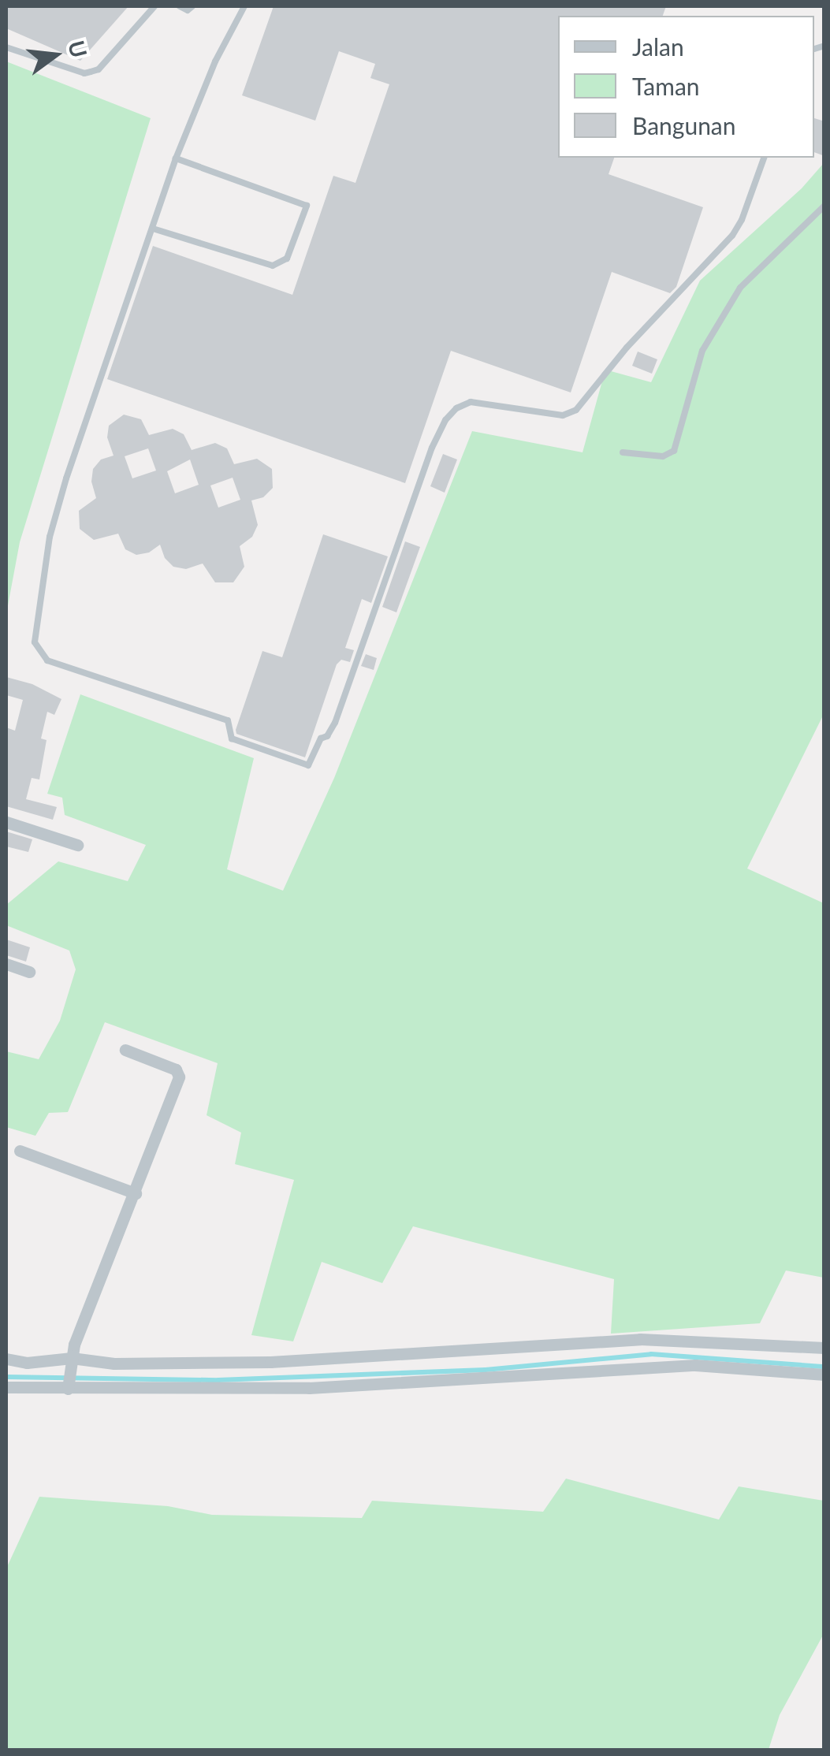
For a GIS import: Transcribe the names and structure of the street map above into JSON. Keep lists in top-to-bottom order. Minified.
{"legend":["Jalan","Taman","Bangunan"],"north":"right"}
